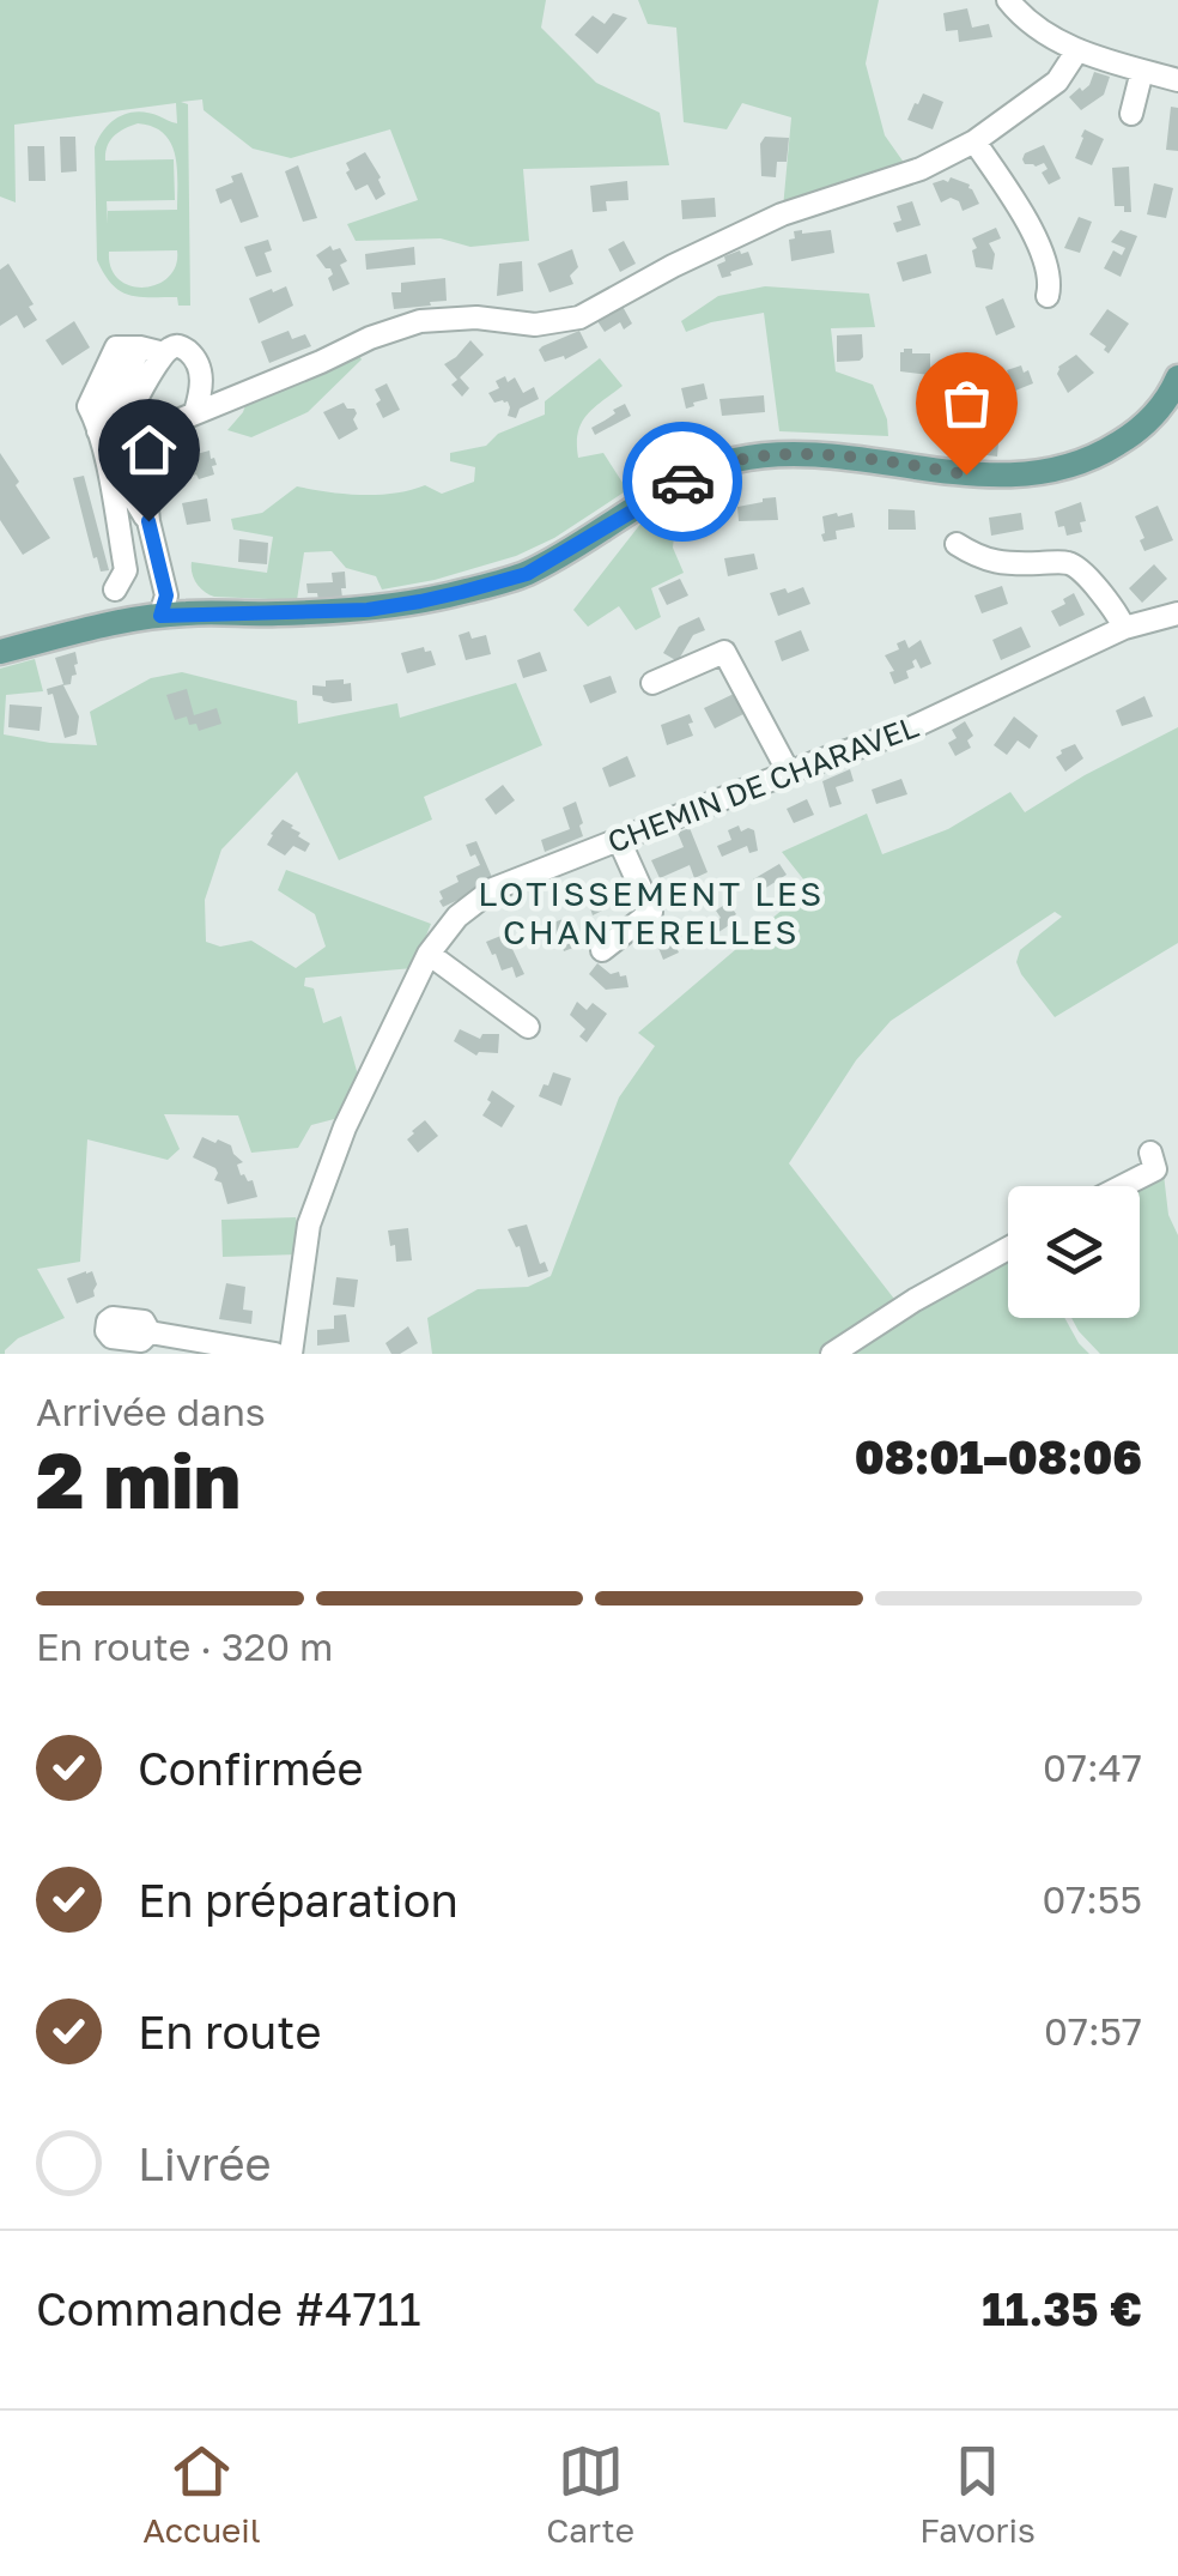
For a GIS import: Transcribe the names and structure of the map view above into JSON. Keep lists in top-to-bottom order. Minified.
{"streets":{"street":["CHEMIN DE CHARAVEL"]},"districts":["LOTISSEMENT LES CHANTERELLES"],"page":{"heading":["2 min","Arrivée dans","08:01–08:06"],"panel":["Commande #4711","11.35 €"],"bar":"En route · 320 m","list":[["Confirmée","07:47"],["En préparation","07:55"],["En route","07:57"],"Livrée"],"tabs":["Accueil","Carte","Favoris"]}}
